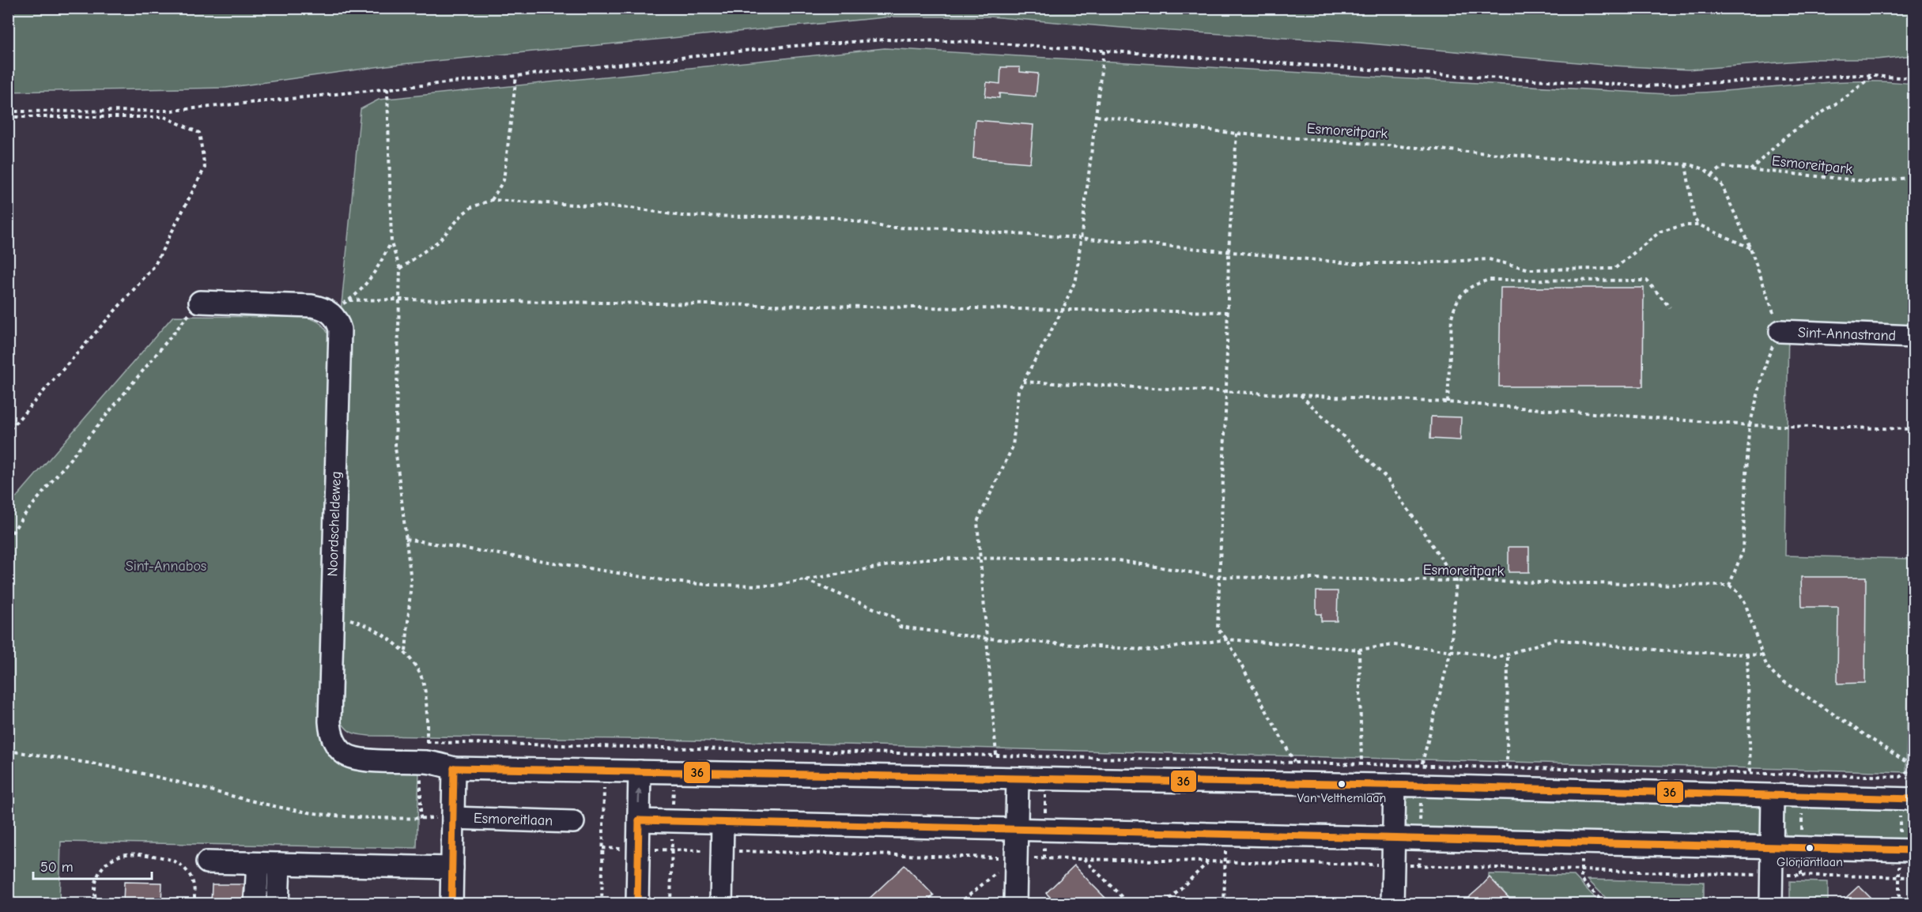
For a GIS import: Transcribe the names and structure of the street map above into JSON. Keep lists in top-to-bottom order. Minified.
{"streets":{"street":["Sint-Annastrand","Noordscheldeweg","Esmoreitlaan"],"path":["Esmoreitpark"]},"crossings":[["Esmoreitpark","Sint-Annastrand"]],"parks":["Sint-Annabos"],"places":["Van Velthemlaan","Gloriantlaan"],"lines":["transit line 36"],"scale_bar":"50 m"}
